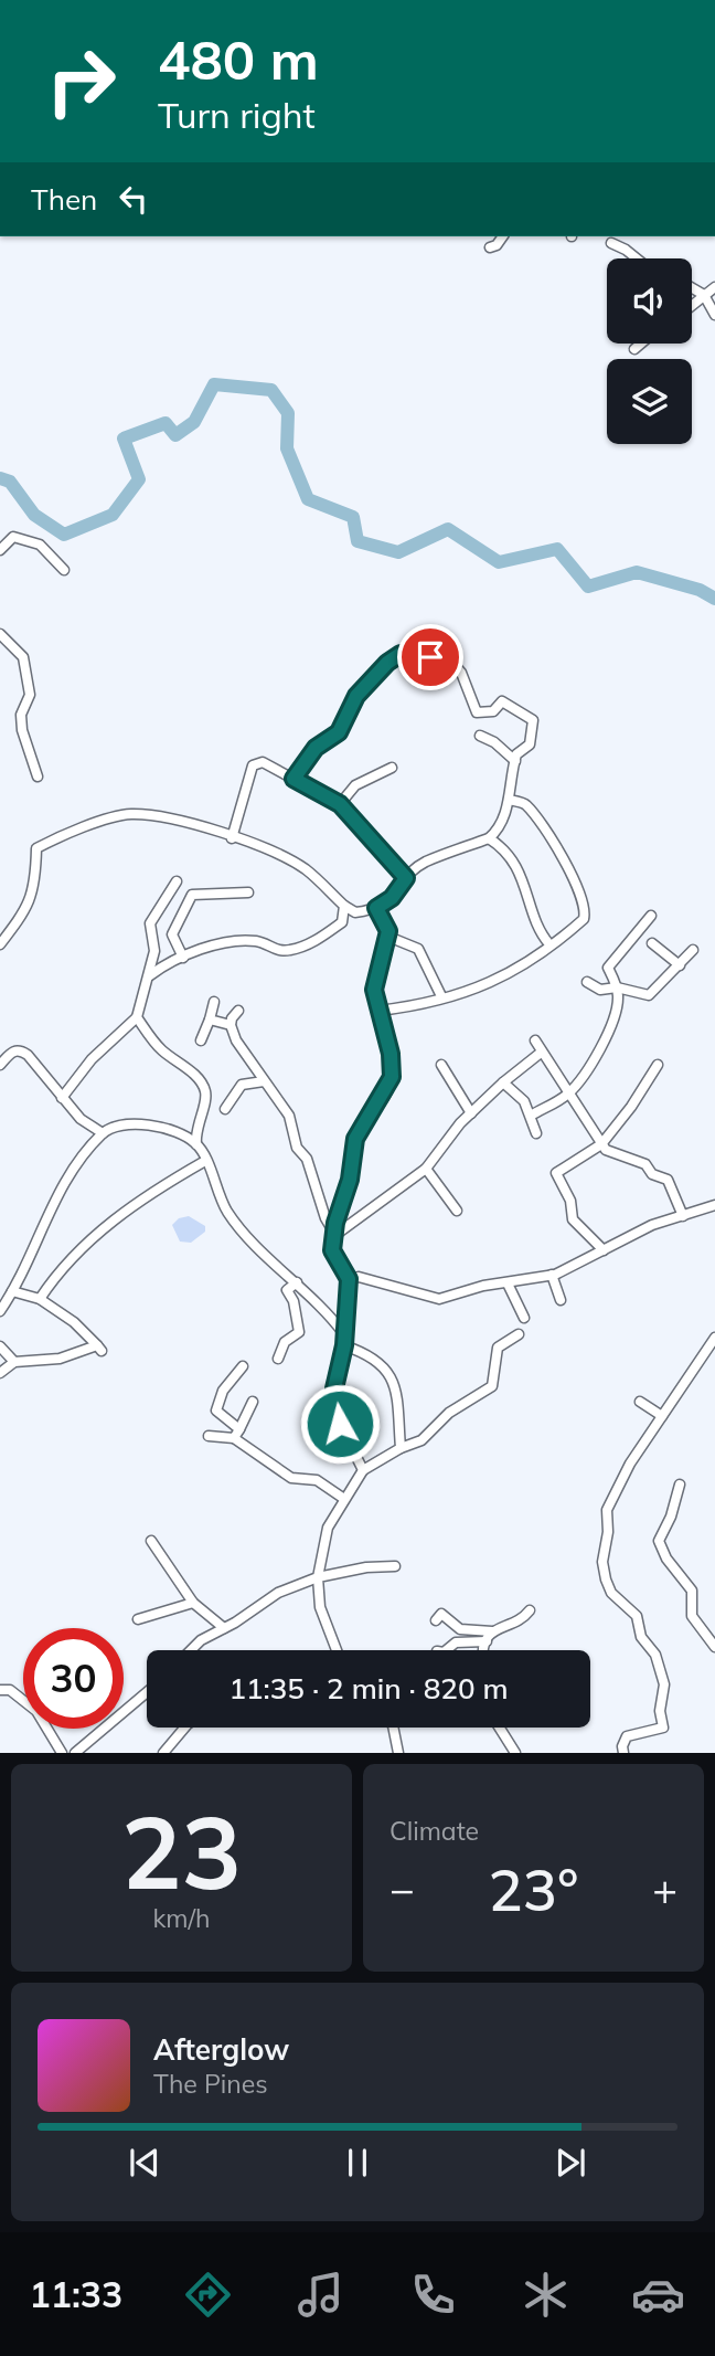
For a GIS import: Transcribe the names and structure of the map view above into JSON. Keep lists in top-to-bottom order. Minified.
{"page":{"turn":["480 m","Turn right"],"then":"Then","limit":"30","trip":"11:35 · 2 min · 820 m","tile":[["23","km/h"],"Climate"],"heat":["−","23°","+"],"song":["Afterglow","The Pines"],"tabs":"11:33"}}
